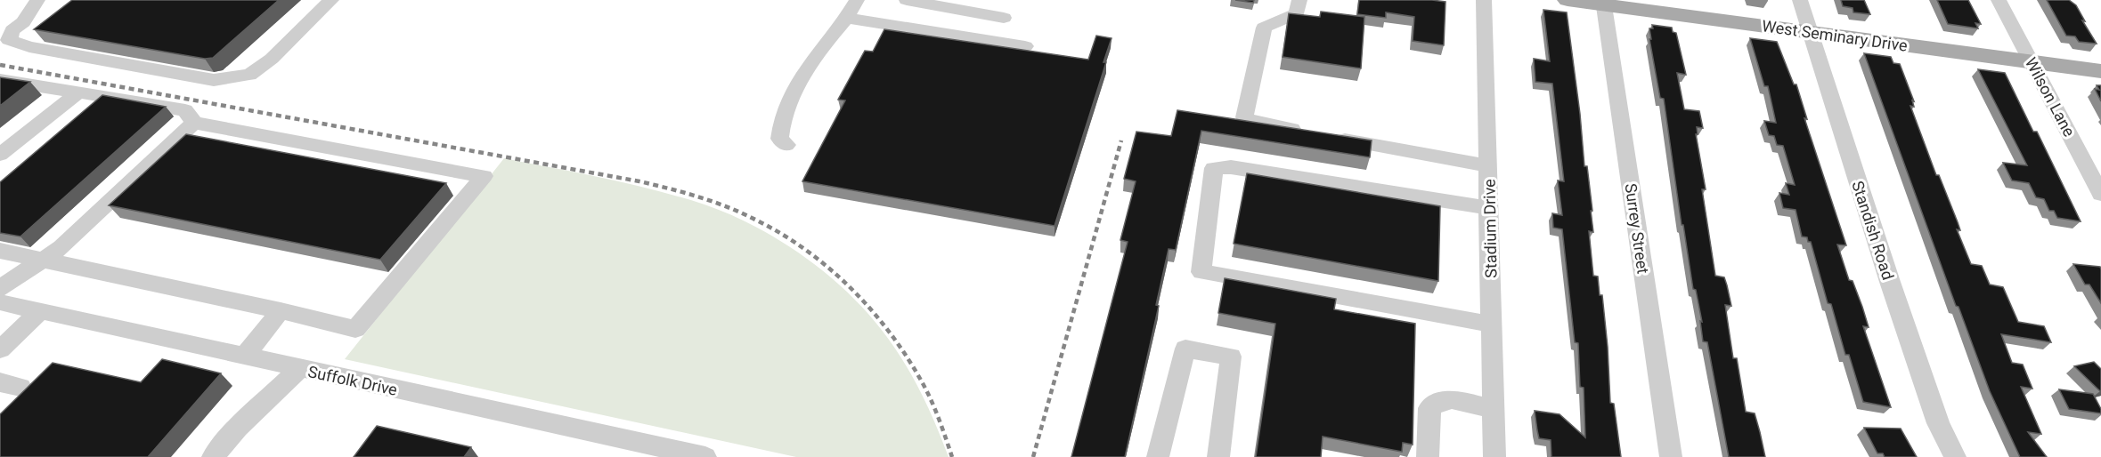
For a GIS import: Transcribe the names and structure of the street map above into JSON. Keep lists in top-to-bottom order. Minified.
{"streets":{"main road":["West Seminary Drive"],"street":["Wilson Lane","Stadium Drive","Surrey Street","Standish Road","Suffolk Drive"]},"crossings":[["West Seminary Drive","Wilson Lane"],["West Seminary Drive","Surrey Street"],["West Seminary Drive","Standish Road"]]}
